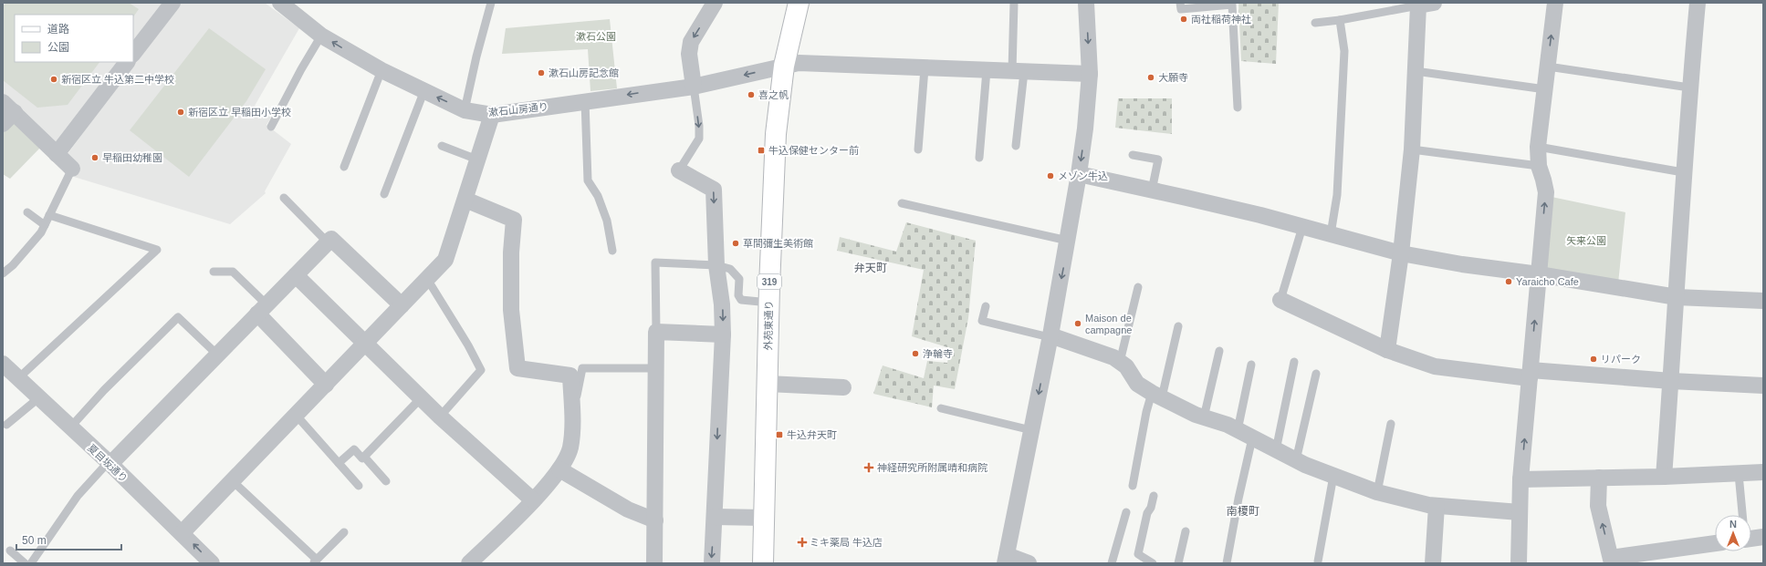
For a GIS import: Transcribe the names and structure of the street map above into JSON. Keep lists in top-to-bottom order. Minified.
{"streets":{"main road":["319","外苑東通り"],"street":["漱石山房通り","夏目坂通り"]},"crossings":[["漱石山房通り","外苑東通り"]],"one_way":["漱石山房通り"],"districts":["弁天町","南榎町"],"parks":["漱石公園","矢来公園"],"places":{"other":["両社稲荷神社","漱石山房記念館","大願寺","新宿区立 牛込第二中学校","喜之帆","新宿区立 早稲田小学校","早稲田幼稚園","メゾン牛込","草間彌生美術館","Yaraicho Cafe","Maison de campagne","浄輪寺","リパーク"],"transit":["牛込保健センター前","牛込弁天町"],"health":["神経研究所附属晴和病院","ミキ薬局 牛込店"]},"legend":["道路","公園"],"scale_bar":"50 m","north":"top"}
